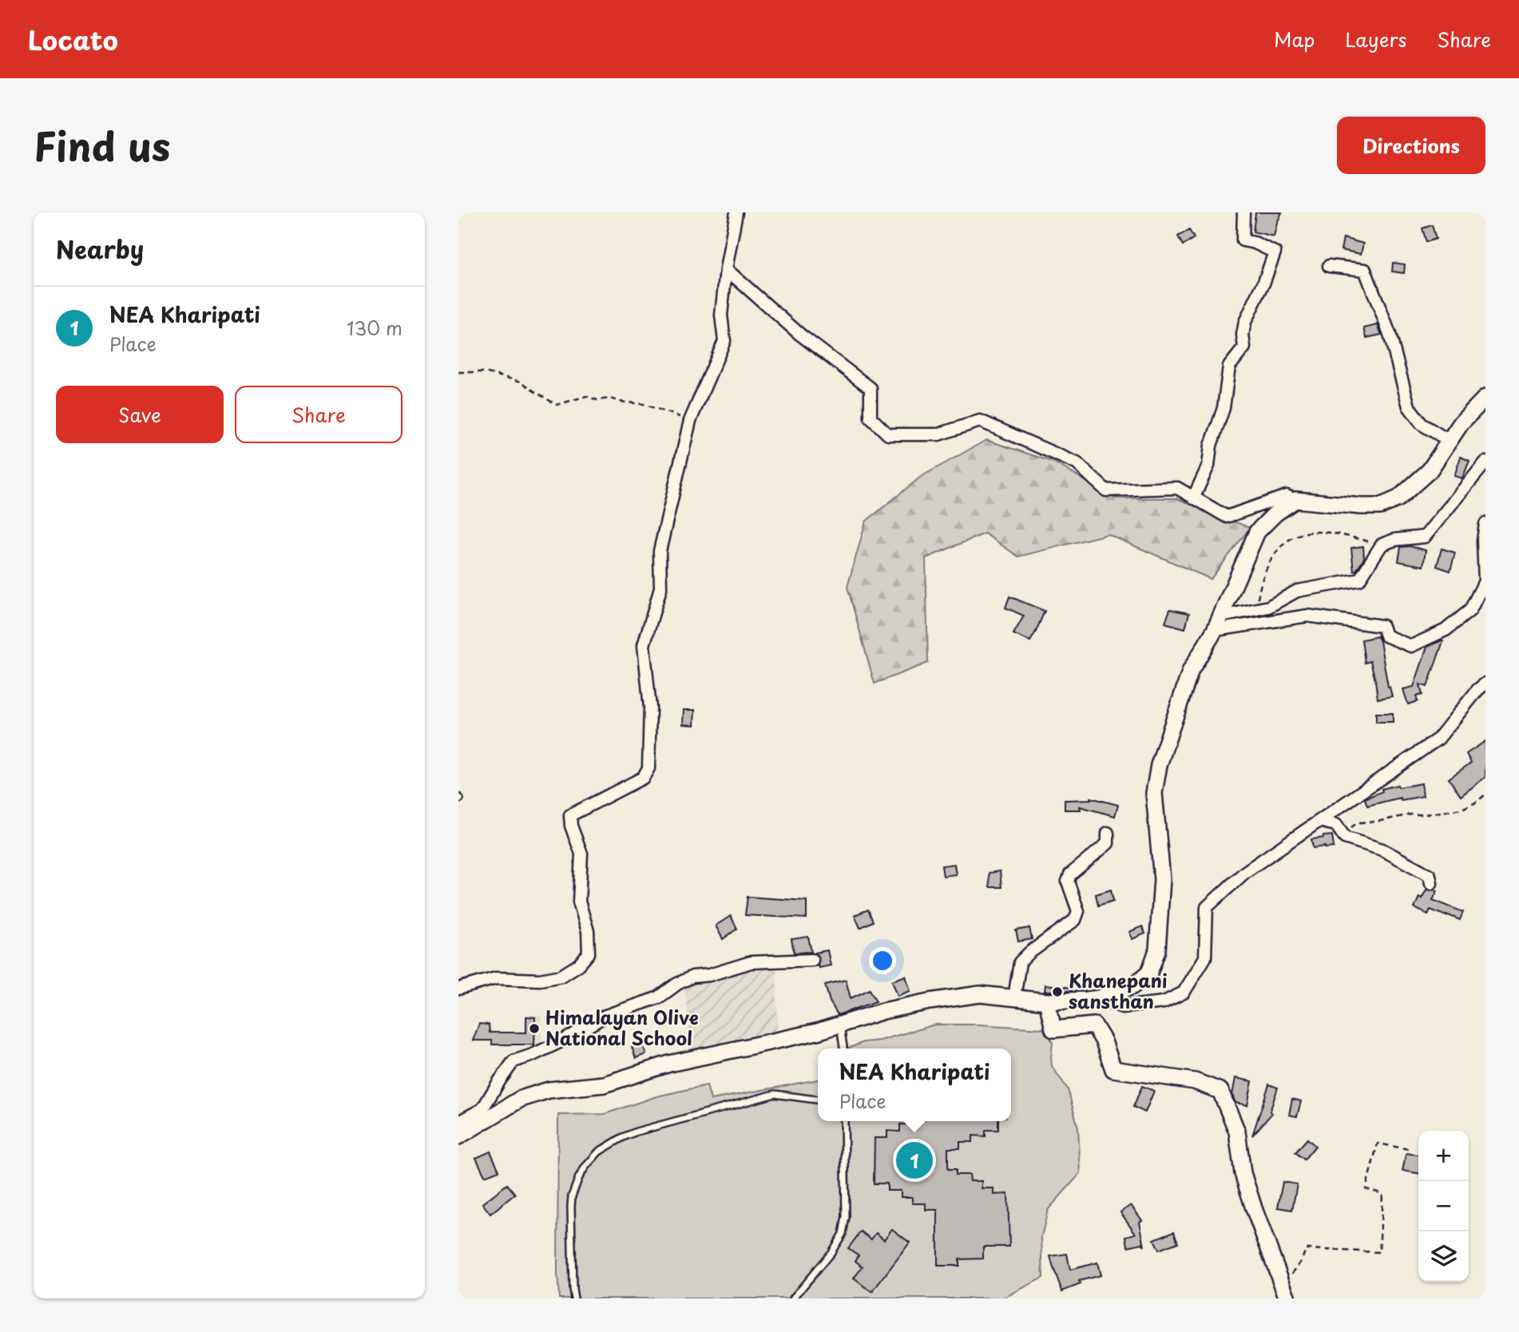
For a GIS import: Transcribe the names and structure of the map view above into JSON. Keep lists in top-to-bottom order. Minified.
{"places":["Khanepani sansthan","Himalayan Olive National School"],"page":{"header":"Locato","nav":["Map","Layers","Share"],"title":"Find us","buttons":["Directions",["Save","Share"]],"heading":"Nearby","list":[{"mark":"1","name":"NEA Kharipati","note":"Place","value":"130 m"}],"popup":["NEA Kharipati","Place"],"map_buttons":["+","−"],"pins":"1"}}
